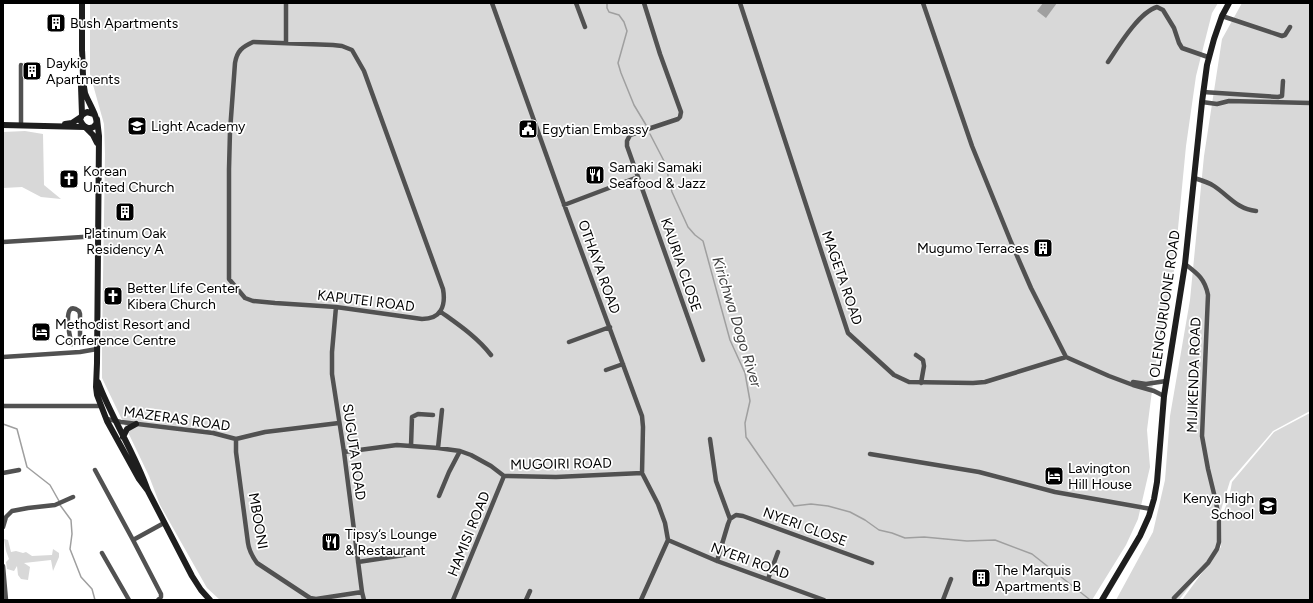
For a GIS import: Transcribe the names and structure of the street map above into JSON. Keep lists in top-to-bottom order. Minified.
{"streets":{"main road":["OLENGURUONE ROAD"],"street":["KAURIA CLOSE","OTHAYA ROAD","MAGETA ROAD","KAPUTEI ROAD","MIJIKENDA ROAD","MAZERAS ROAD","SUGUTA ROAD","MUGOIRI ROAD","MBOONI","NYERI CLOSE","HAMISI ROAD","NYERI ROAD"]},"crossings":[["OTHAYA ROAD","MUGOIRI ROAD"],["OTHAYA ROAD","NYERI ROAD"],["KAPUTEI ROAD","SUGUTA ROAD"],["OLENGURUONE ROAD","MIJIKENDA ROAD"],["MAZERAS ROAD","SUGUTA ROAD"],["MAZERAS ROAD","MBOONI"],["SUGUTA ROAD","MUGOIRI ROAD"],["SUGUTA ROAD","MBOONI"],["MUGOIRI ROAD","HAMISI ROAD"]],"water":["Kirichwa Dogo River"],"places":{"building":["Bush Apartments","Daykio Apartments","Platinum Oak Residency A","Mugumo Terraces","The Marquis Apartments B"],"school or university":["Light Academy","Kenya High School"],"public building":["Egytian Embassy"],"restaurant":["Samaki Samaki Seafood & Jazz","Tipsy’s Lounge & Restaurant"],"church":["Korean United Church","Better Life Center Kibera Church"],"hotel":["Methodist Resort and Conference Centre","Lavington Hill House"]}}
